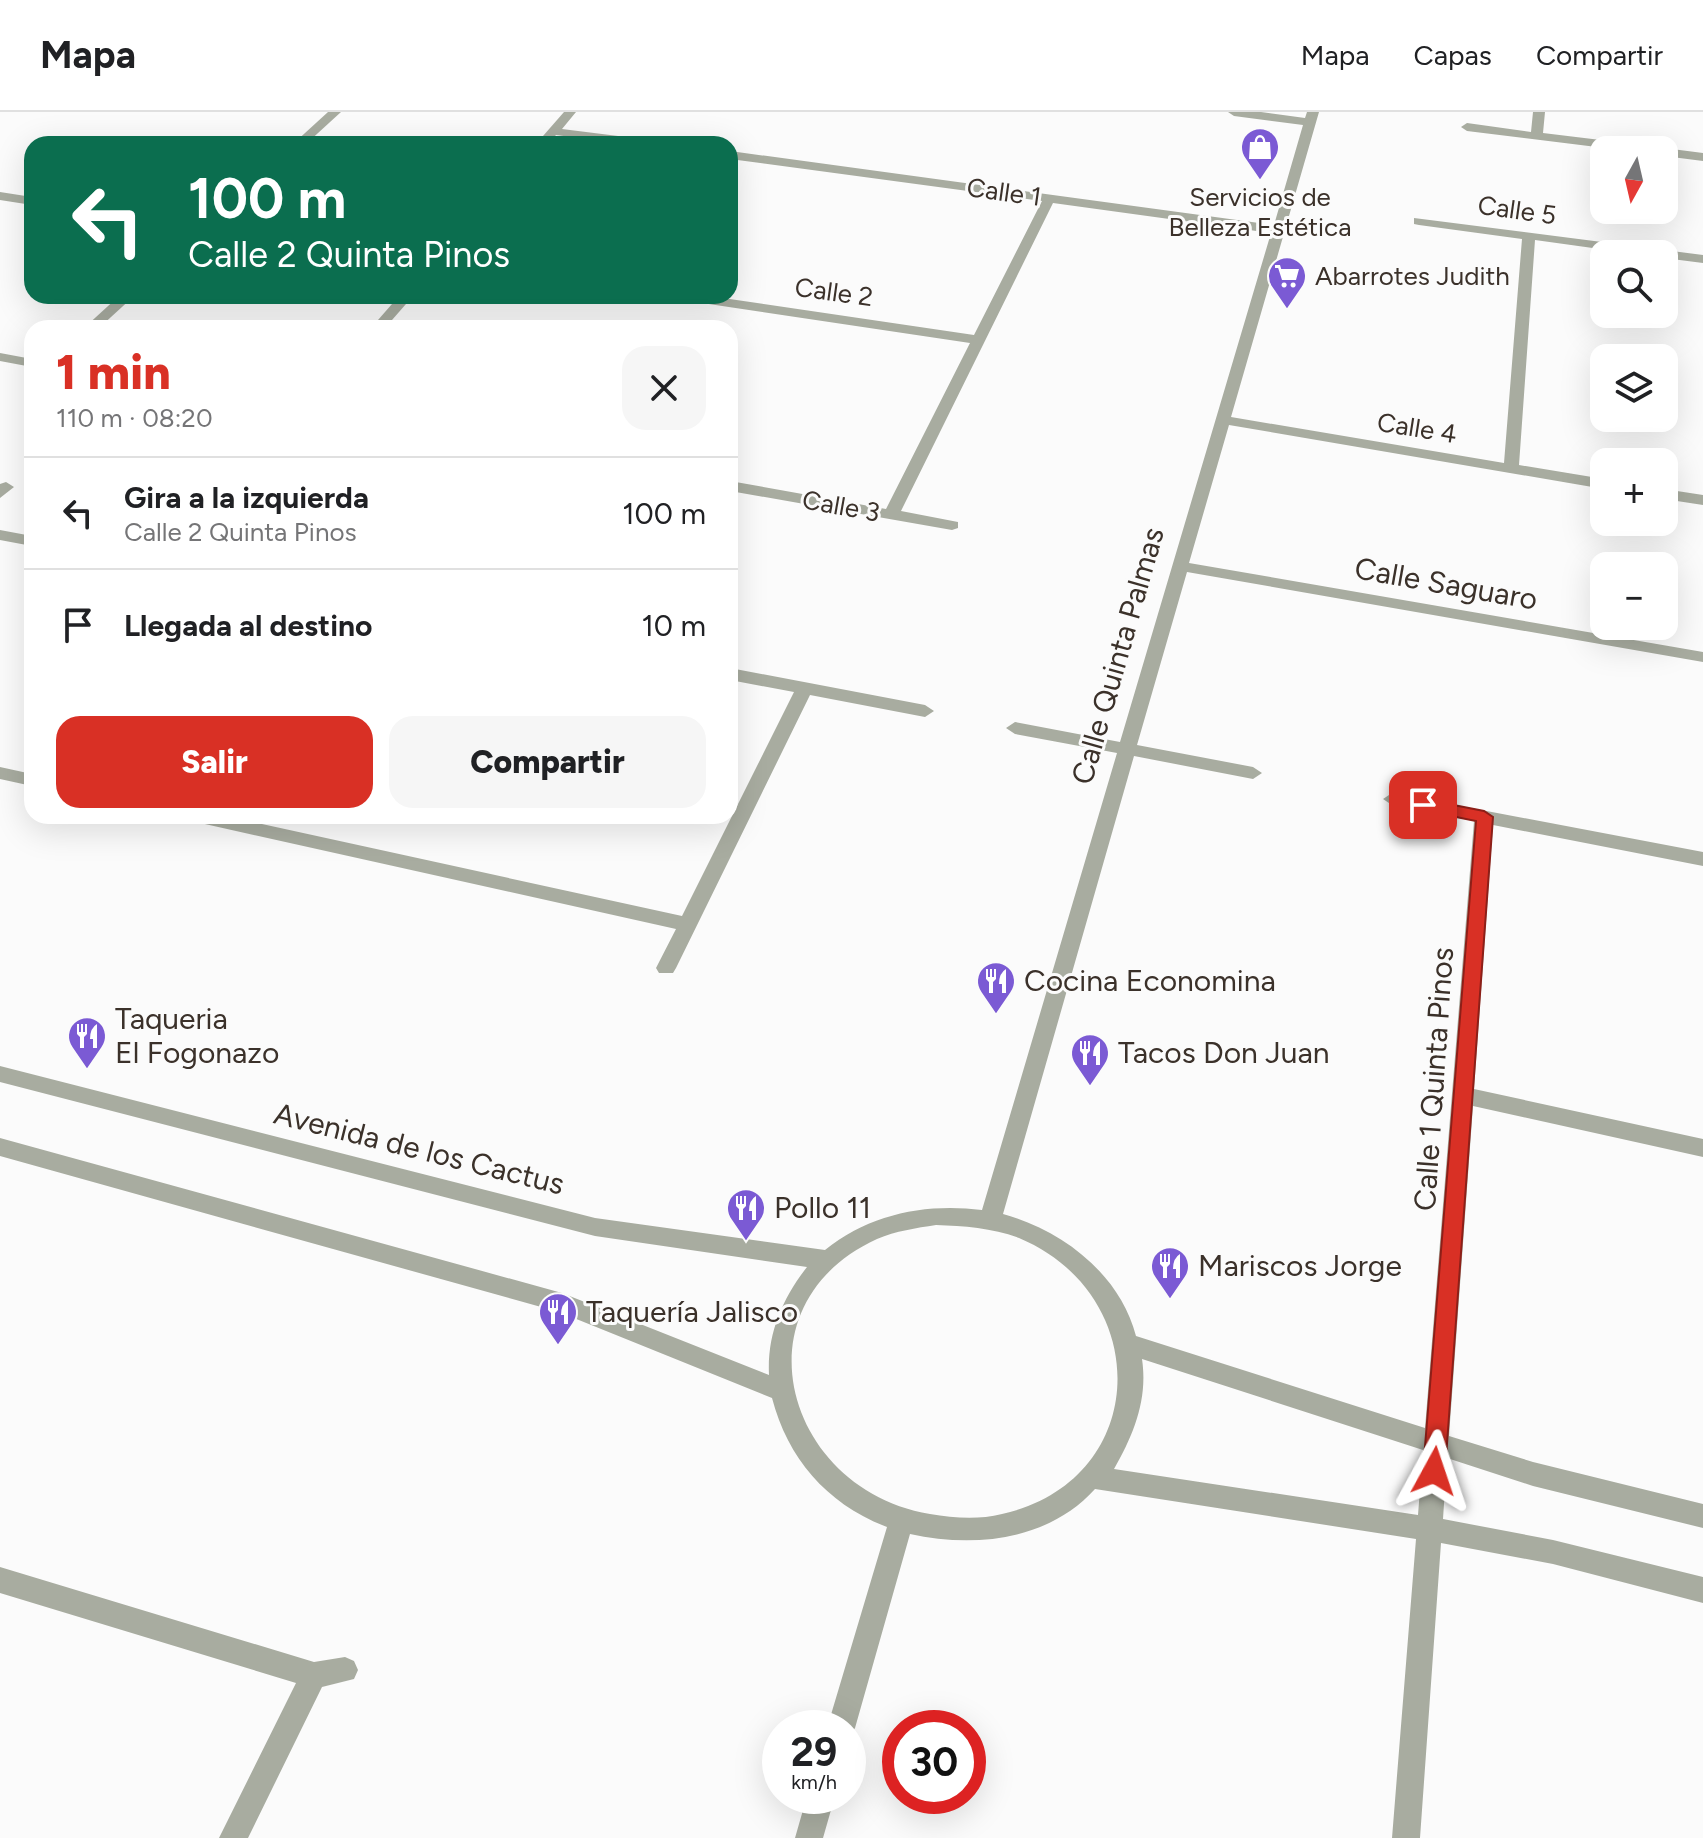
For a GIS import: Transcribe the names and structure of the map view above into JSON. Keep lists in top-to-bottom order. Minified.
{"streets":{"street":["Calle 1","Calle 5","Calle 2","Calle 4","Calle 3","Calle Saguaro","Calle Quinta Palmas","Calle 1 Quinta Pinos","Avenida de los Cactus"]},"crossings":[["Calle 1","Calle Quinta Palmas"],["Calle 4","Calle Quinta Palmas"],["Calle Saguaro","Calle Quinta Palmas"]],"places":{"shop":["Servicios de Belleza Estética"],"supermarket":["Abarrotes Judith"],"restaurant":["Cocina Economina","Taqueria El Fogonazo","Tacos Don Juan","Pollo 11","Mariscos Jorge","Taquería Jalisco"]},"north":"bottom","page":{"header":"Mapa","nav":["Mapa","Capas","Compartir"],"map_buttons":["+","−"],"turn":["100 m","Calle 2 Quinta Pinos"],"heading":["1 min","110 m · 08:20"],"list":[{"name":"Gira a la izquierda","note":"Calle 2 Quinta Pinos","value":"100 m"},{"name":"Llegada al destino","value":"10 m"}],"buttons":["Salir","Compartir"],"speed":"29 km/h","limit":"30"}}
